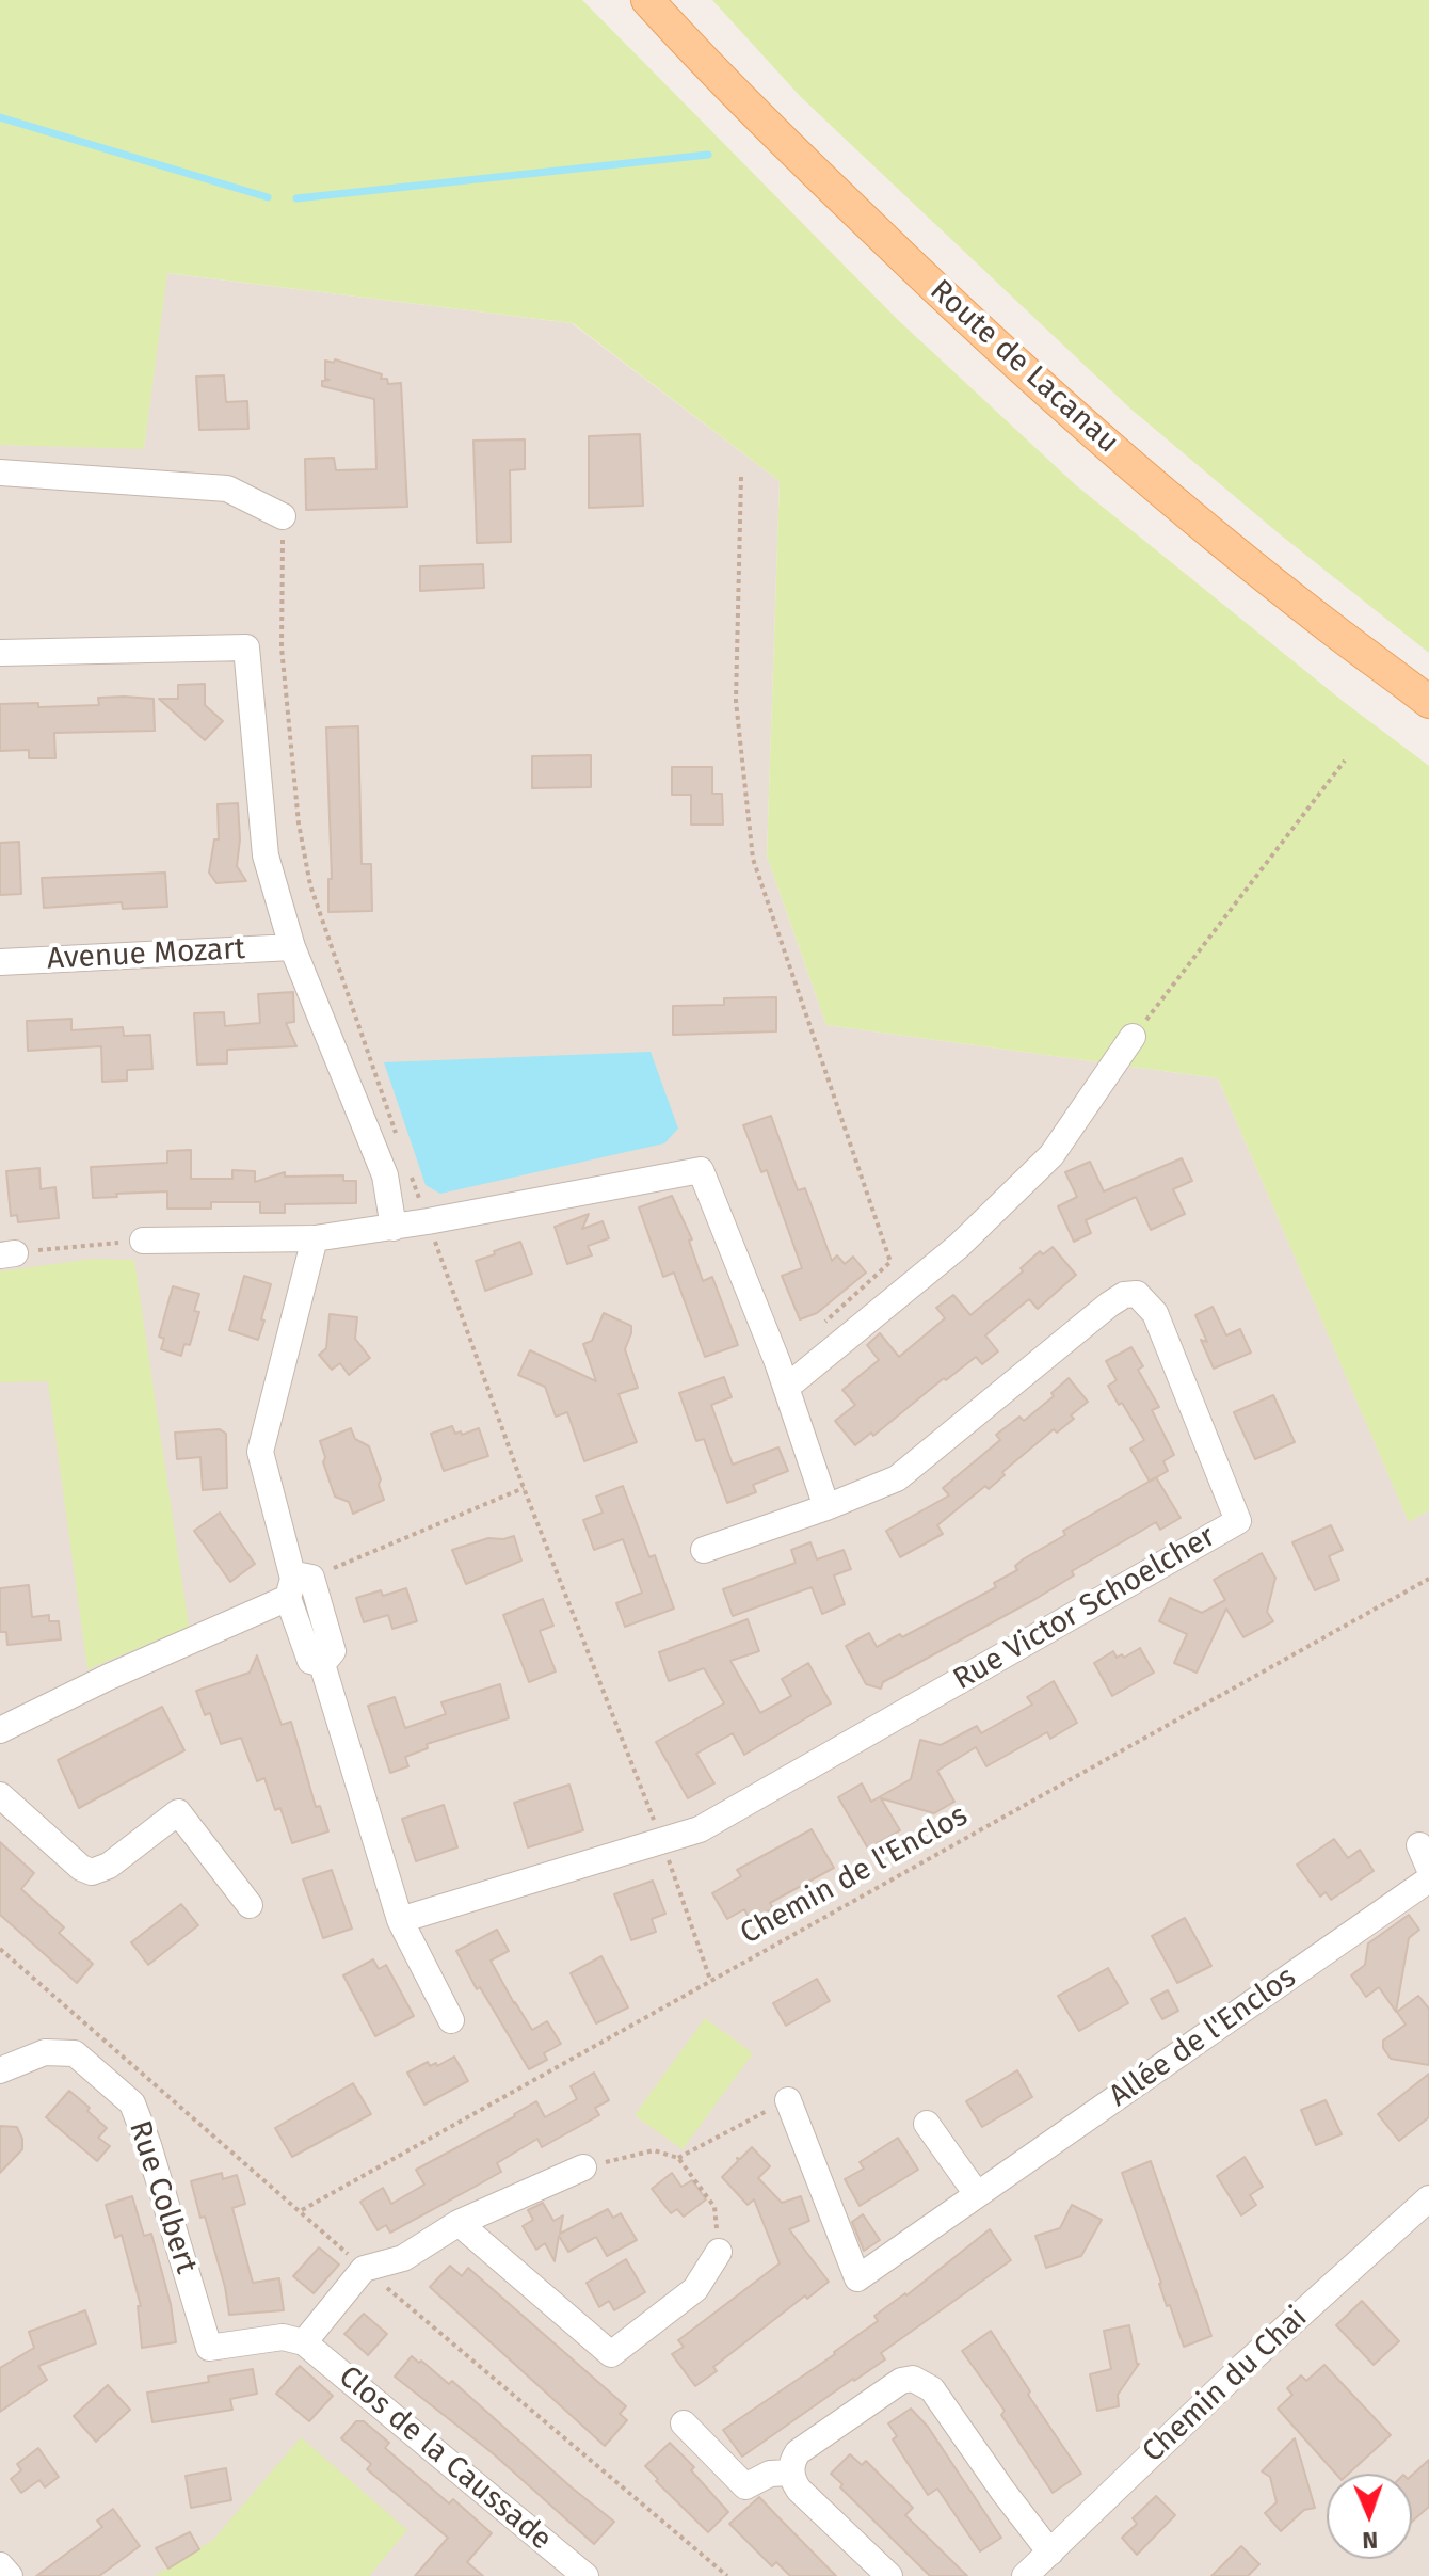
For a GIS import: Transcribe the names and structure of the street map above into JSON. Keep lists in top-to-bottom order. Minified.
{"streets":{"main road":["Route de Lacanau"],"street":["Avenue Mozart","Rue Victor Schoelcher","Allée de l'Enclos","Rue Colbert","Chemin du Chai","Clos de la Caussade"],"path":["Chemin de l'Enclos"]},"crossings":[["Rue Colbert","Clos de la Caussade"]],"north":"bottom"}
